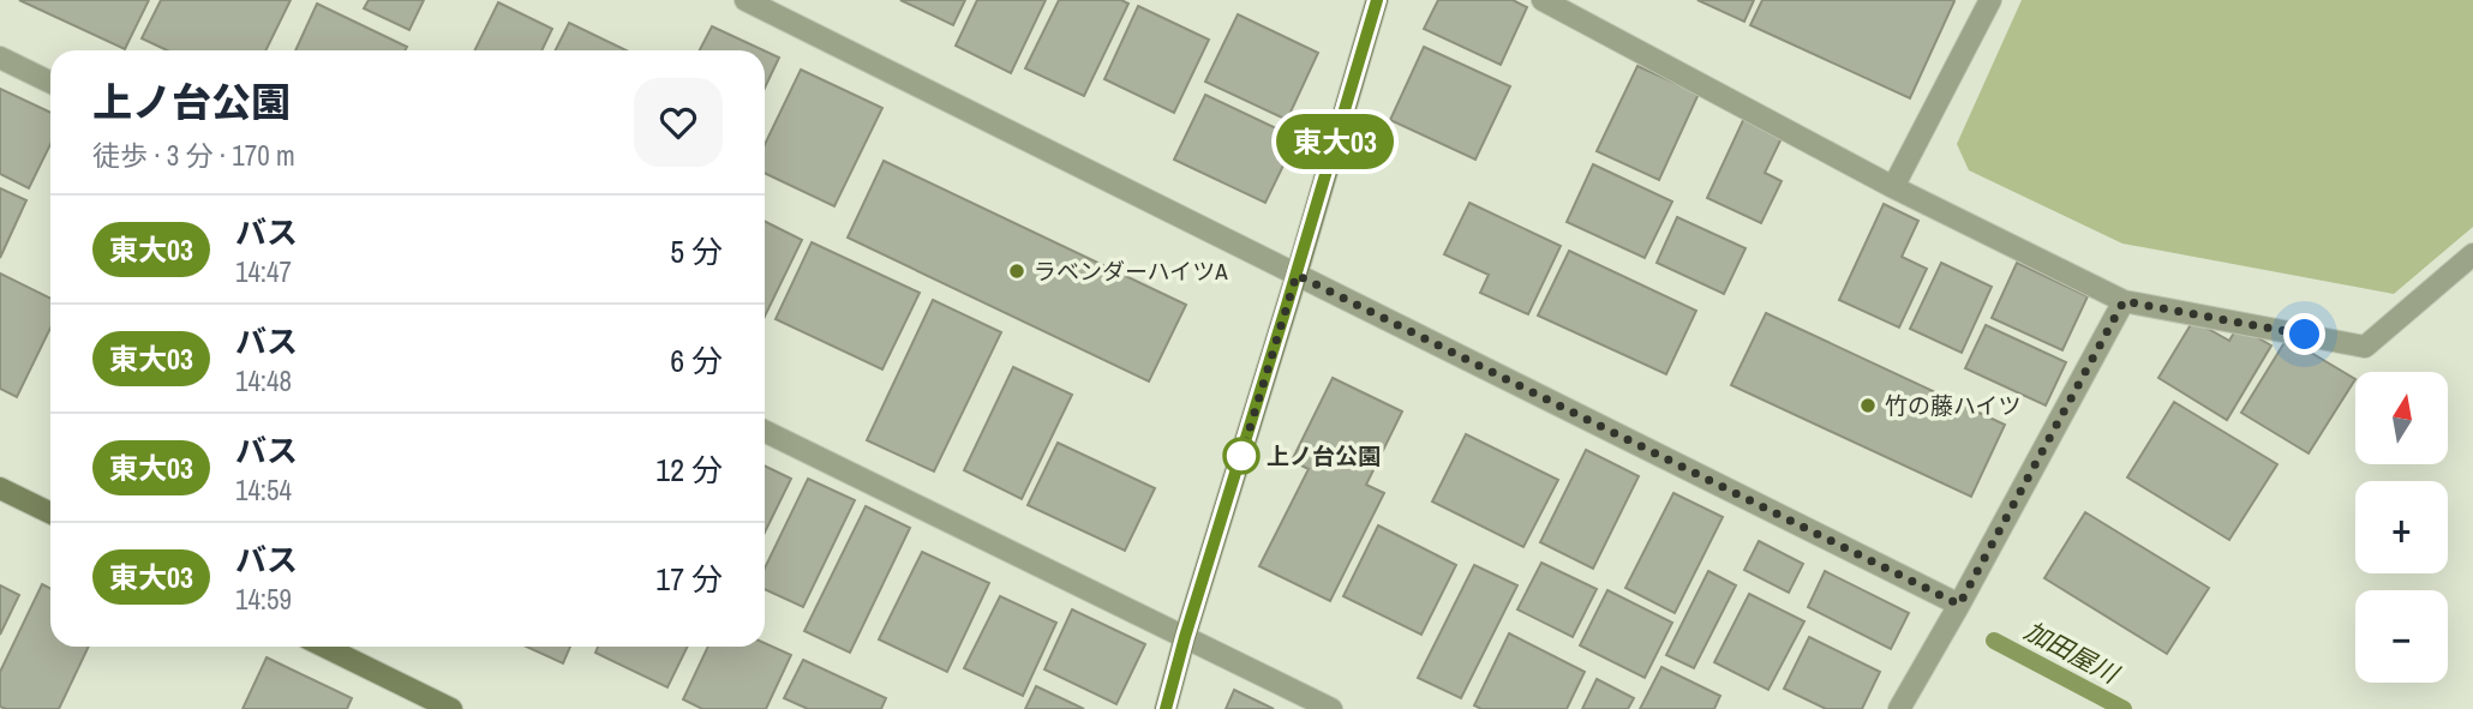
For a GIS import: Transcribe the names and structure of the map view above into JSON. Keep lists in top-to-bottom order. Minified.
{"water":["加田屋川"],"places":["ラベンダーハイツA","竹の藤ハイツ","上ノ台公園"],"lines":["bus line 東大03"],"north":"top","page":{"on_map":"東大03","heading":["上ノ台公園","徒歩 · 3 分 · 170 m"],"list":[{"mark":"東大03","name":"バス","note":"14:47","value":"5 分"},{"mark":"東大03","name":"バス","note":"14:48","value":"6 分"},{"mark":"東大03","name":"バス","note":"14:54","value":"12 分"},{"mark":"東大03","name":"バス","note":"14:59","value":"17 分"}],"map_buttons":["+","−"]}}
